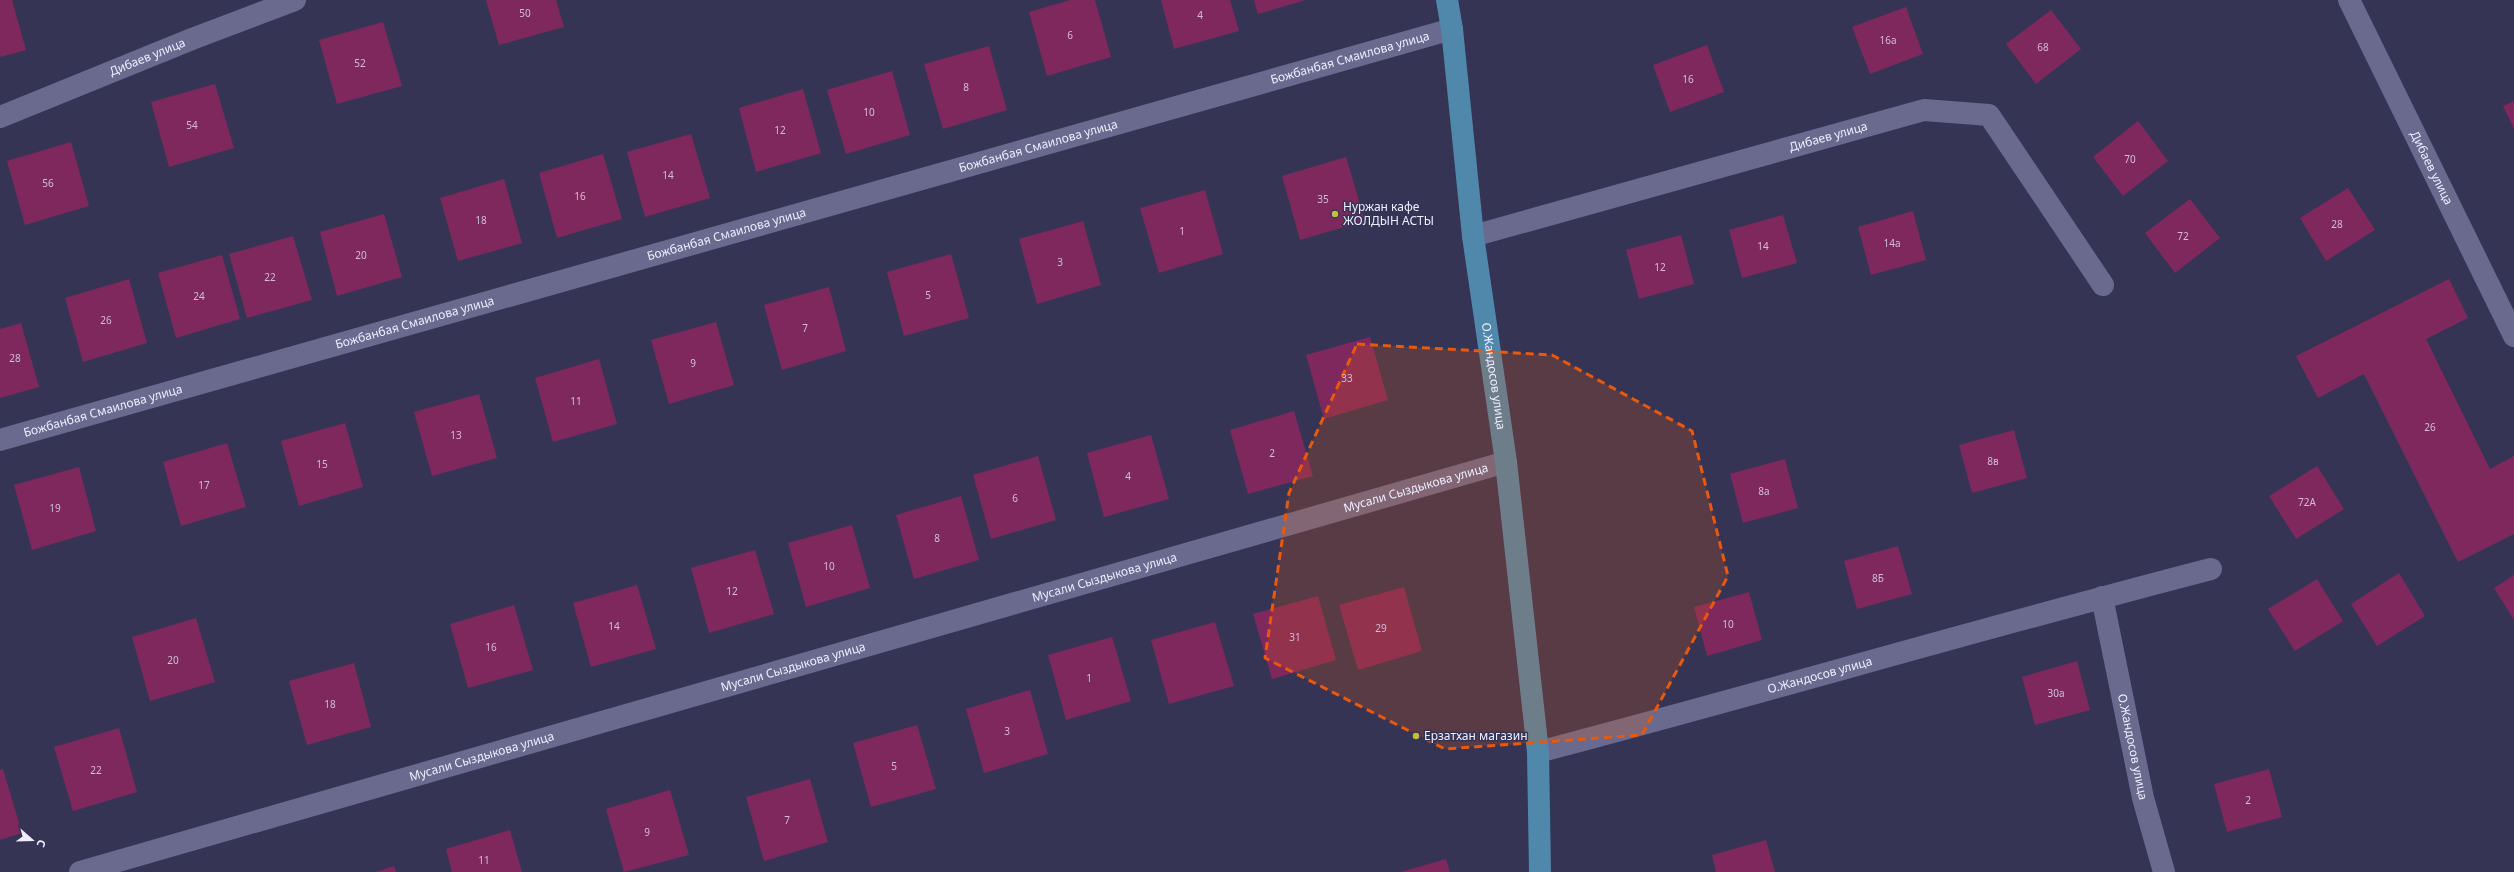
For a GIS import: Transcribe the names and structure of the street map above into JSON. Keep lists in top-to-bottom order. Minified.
{"streets":{"main road":["О.Жандосов улица"],"street":["Дибаев улица","Божбанбая Смаилова улица","Мусали Сыздыкова улица"]},"crossings":[["Дибаев улица","О.Жандосов улица"],["Божбанбая Смаилова улица","О.Жандосов улица"],["О.Жандосов улица","Мусали Сыздыкова улица"]],"places":["Нуржан кафе ЖОЛДЫН АСТЫ","Ерзатхан магазин"],"house_numbers":["50","4","6","16а","68","52","16","8","10","54","12","70","14","56","16","35","18","28","1","72","14а","14","20","3","12","22","5","24","26","7","28","9","33","11","26","13","2","8в","15","4","17","8а","6","72А","19","8","10","8Б","12","10","14","29","31","16","20","1","30а","18","3","5","22","2","7","9","11"],"north":"right"}
